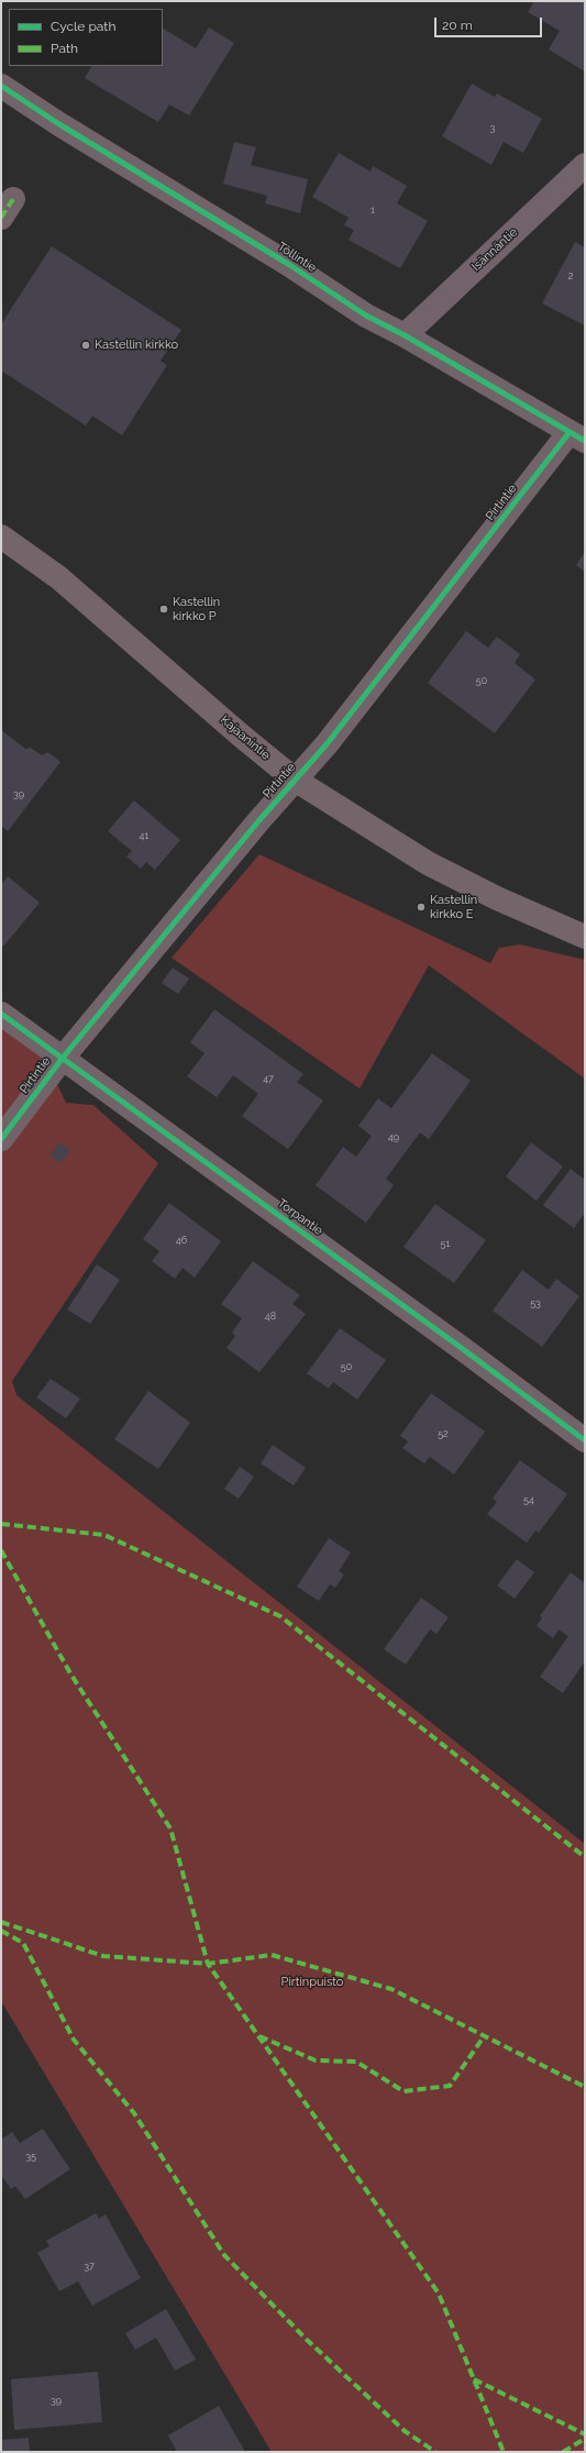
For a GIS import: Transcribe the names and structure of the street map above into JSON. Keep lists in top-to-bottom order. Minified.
{"streets":{"main road":["Kajaanintie"],"street":["Isännäntie","Töllintie","Pirtintie","Torpantie"]},"crossings":[["Isännäntie","Töllintie"],["Töllintie","Pirtintie"],["Pirtintie","Kajaanintie"],["Pirtintie","Torpantie"]],"parks":["Pirtinpuisto"],"places":["Kastellin kirkko","Kastellin kirkko P","Kastellin kirkko E"],"house_numbers":["3","1","2","50","39","41","47","49","46","51","53","48","50","52","54","35","37","39"],"legend":["Cycle path","Path"],"scale_bar":"20 m"}
